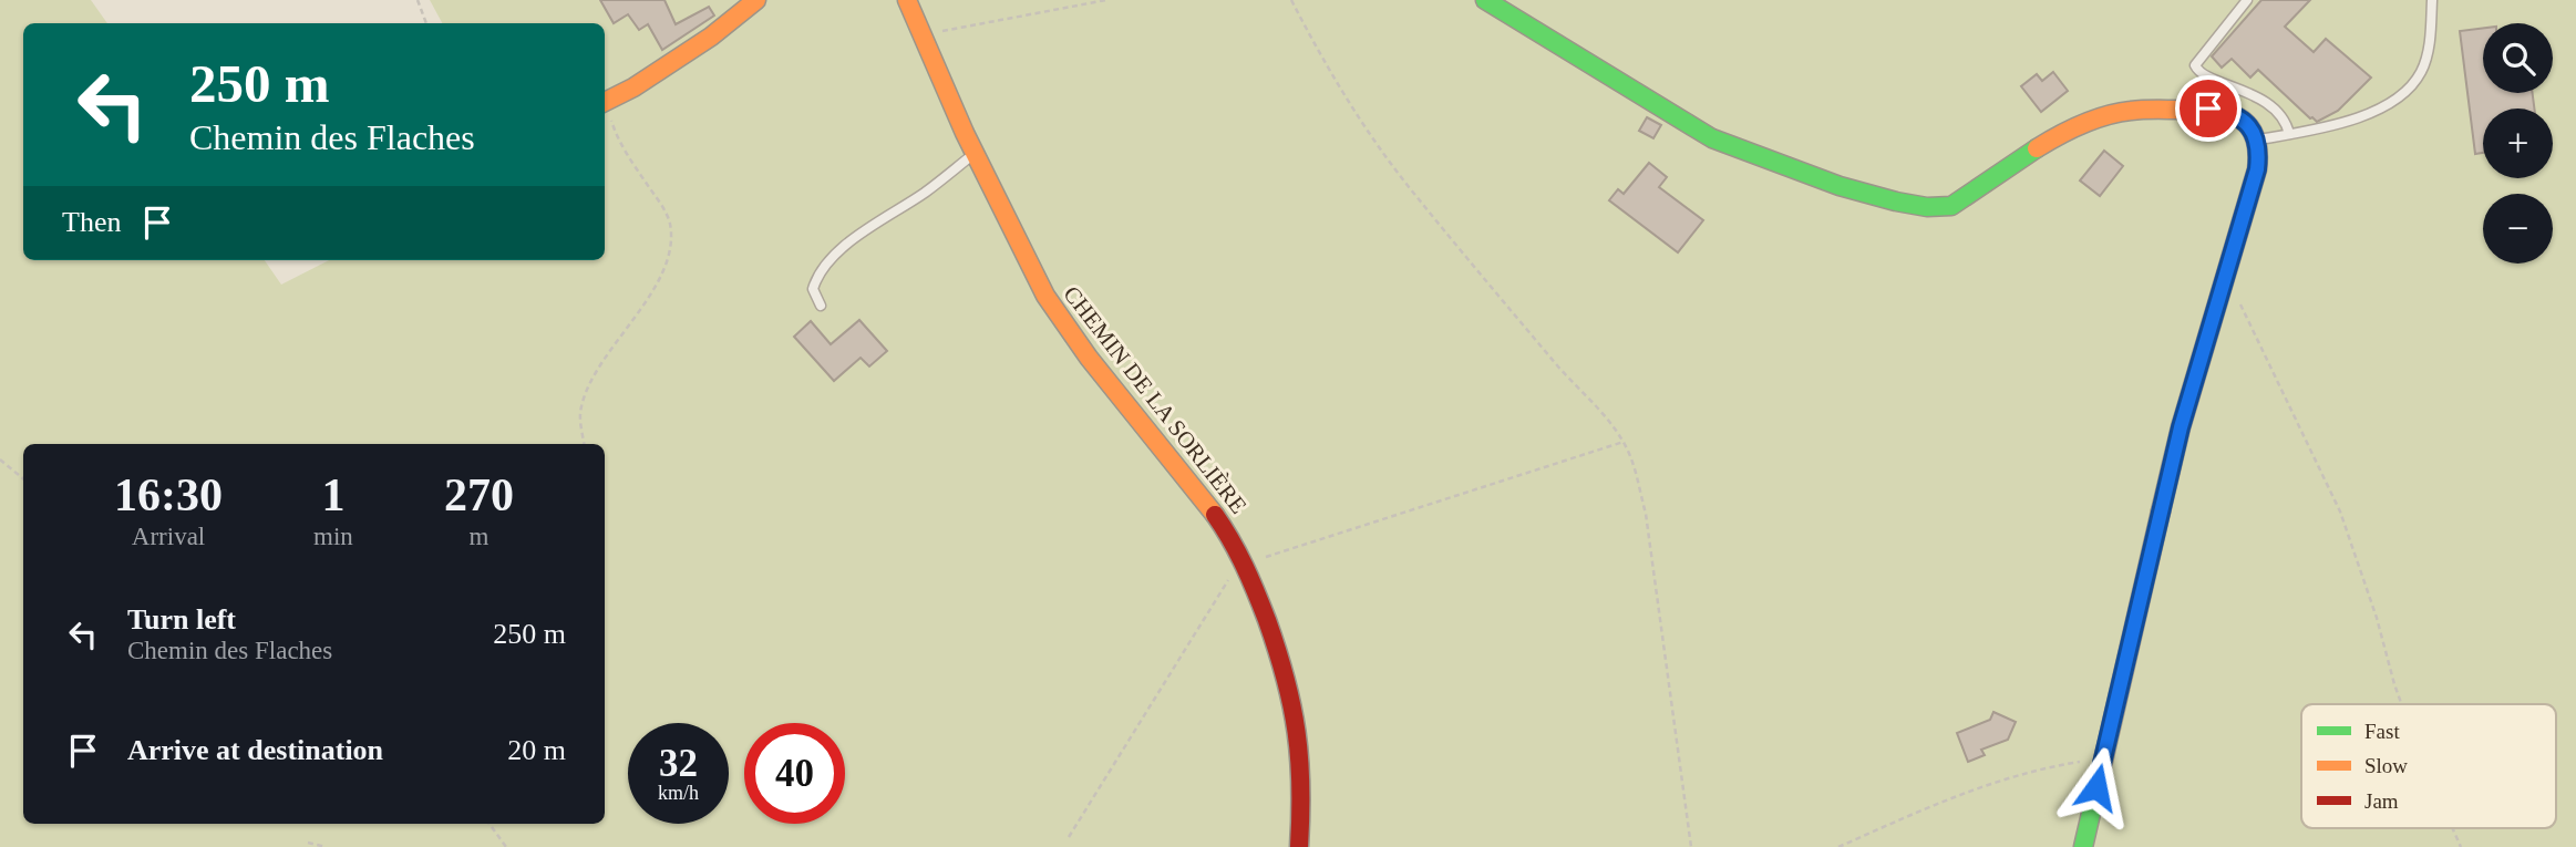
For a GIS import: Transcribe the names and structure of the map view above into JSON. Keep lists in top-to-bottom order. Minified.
{"streets":{"street":["CHEMIN DE LA SORLIÈRE"]},"legend":["Fast","Slow","Jam"],"page":{"map_buttons":["+","−"],"turn":["250 m","Chemin des Flaches"],"then":"Then","eta":["16:30","Arrival","1","min","270","m"],"list":[{"name":"Turn left","note":"Chemin des Flaches","value":"250 m"},{"name":"Arrive at destination","value":"20 m"}],"speed":"32 km/h","limit":"40"}}
